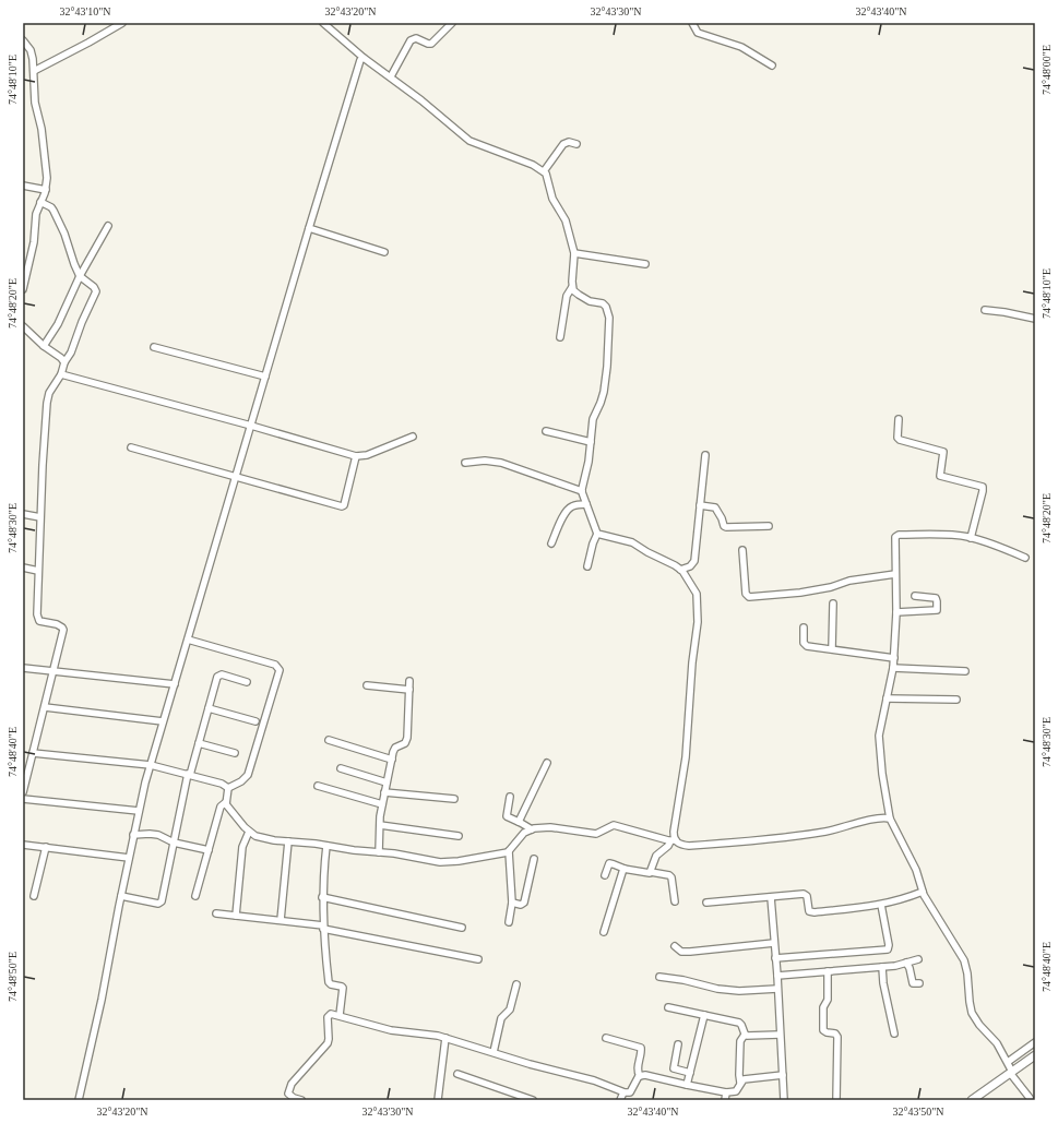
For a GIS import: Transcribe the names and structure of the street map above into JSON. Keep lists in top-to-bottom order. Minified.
{"coordinates":["32°43'10\"N","32°43'20\"N","32°43'30\"N","32°43'40\"N","74°48'00\"E","74°48'10\"E","74°48'20\"E","74°48'30\"E","74°48'40\"E","74°48'50\"E","32°43'50\"N"]}
